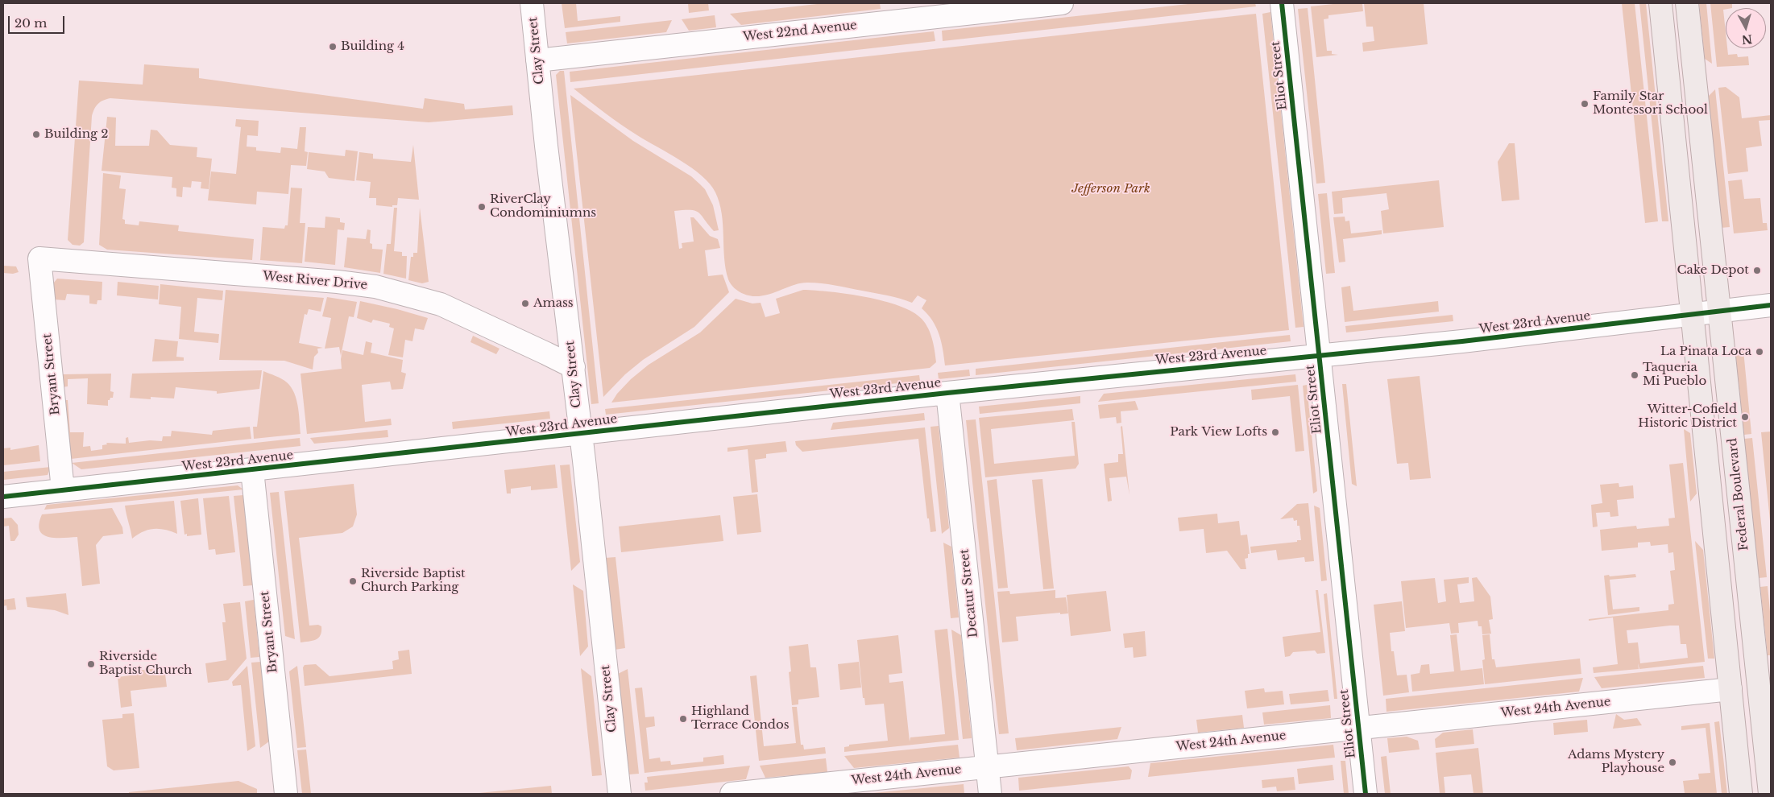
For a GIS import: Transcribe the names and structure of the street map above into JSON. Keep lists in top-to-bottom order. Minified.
{"streets":{"main road":["Federal Boulevard"],"street":["West 22nd Avenue","Clay Street","Eliot Street","West River Drive","West 23rd Avenue","Bryant Street","Decatur Street","West 24th Avenue"]},"crossings":[["West 22nd Avenue","Clay Street"],["Clay Street","West River Drive"],["Clay Street","West 23rd Avenue"],["Eliot Street","West 23rd Avenue"],["Eliot Street","West 24th Avenue"],["West River Drive","Bryant Street"],["West 23rd Avenue","Bryant Street"],["West 23rd Avenue","Federal Boulevard"],["West 23rd Avenue","Decatur Street"],["Decatur Street","West 24th Avenue"]],"parks":["Jefferson Park"],"places":["Building 4","Family Star Montessori School","Building 2","RiverClay Condominiumns","Cake Depot","Amass","La Pinata Loca","Taqueria Mi Pueblo","Witter-Cofield Historic District","Park View Lofts","Riverside Baptist Church Parking","Riverside Baptist Church","Highland Terrace Condos","Adams Mystery Playhouse"],"scale_bar":"20 m","north":"bottom"}
